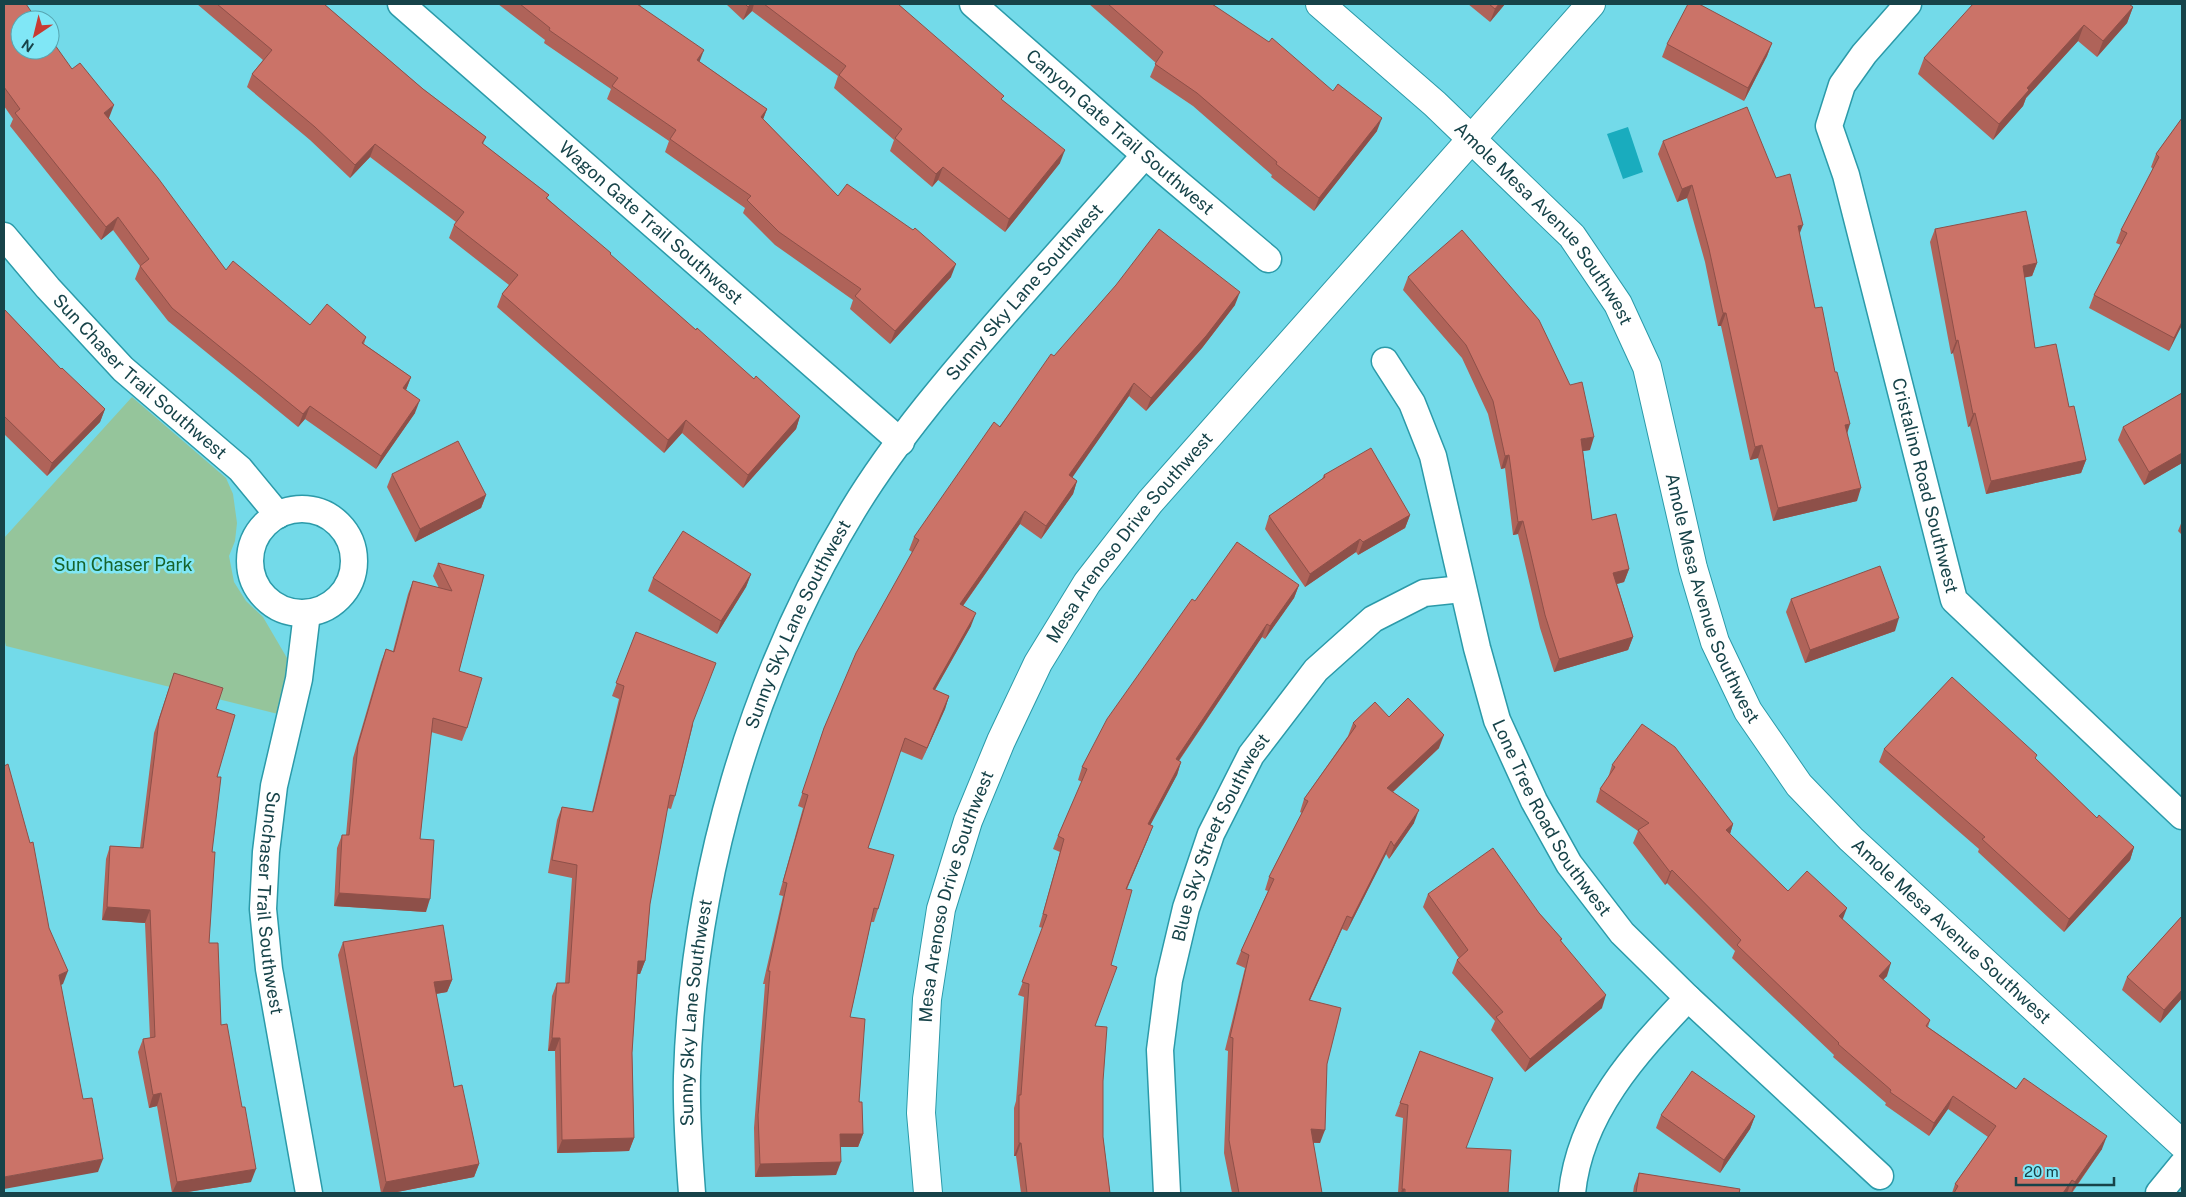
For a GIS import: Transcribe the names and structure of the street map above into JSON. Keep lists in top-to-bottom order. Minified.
{"streets":{"street":["Canyon Gate Trail Southwest","Wagon Gate Trail Southwest","Amole Mesa Avenue Southwest","Sunny Sky Lane Southwest","Sun Chaser Trail Southwest","Cristalino Road Southwest","Mesa Arenoso Drive Southwest","Lone Tree Road Southwest","Blue Sky Street Southwest","Sunchaser Trail Southwest"]},"crossings":[["Canyon Gate Trail Southwest","Sunny Sky Lane Southwest"],["Wagon Gate Trail Southwest","Sunny Sky Lane Southwest"],["Amole Mesa Avenue Southwest","Mesa Arenoso Drive Southwest"],["Sun Chaser Trail Southwest","Sunchaser Trail Southwest"],["Lone Tree Road Southwest","Blue Sky Street Southwest"]],"parks":["Sun Chaser Park"],"scale_bar":"20 m","north":"bottom left"}
